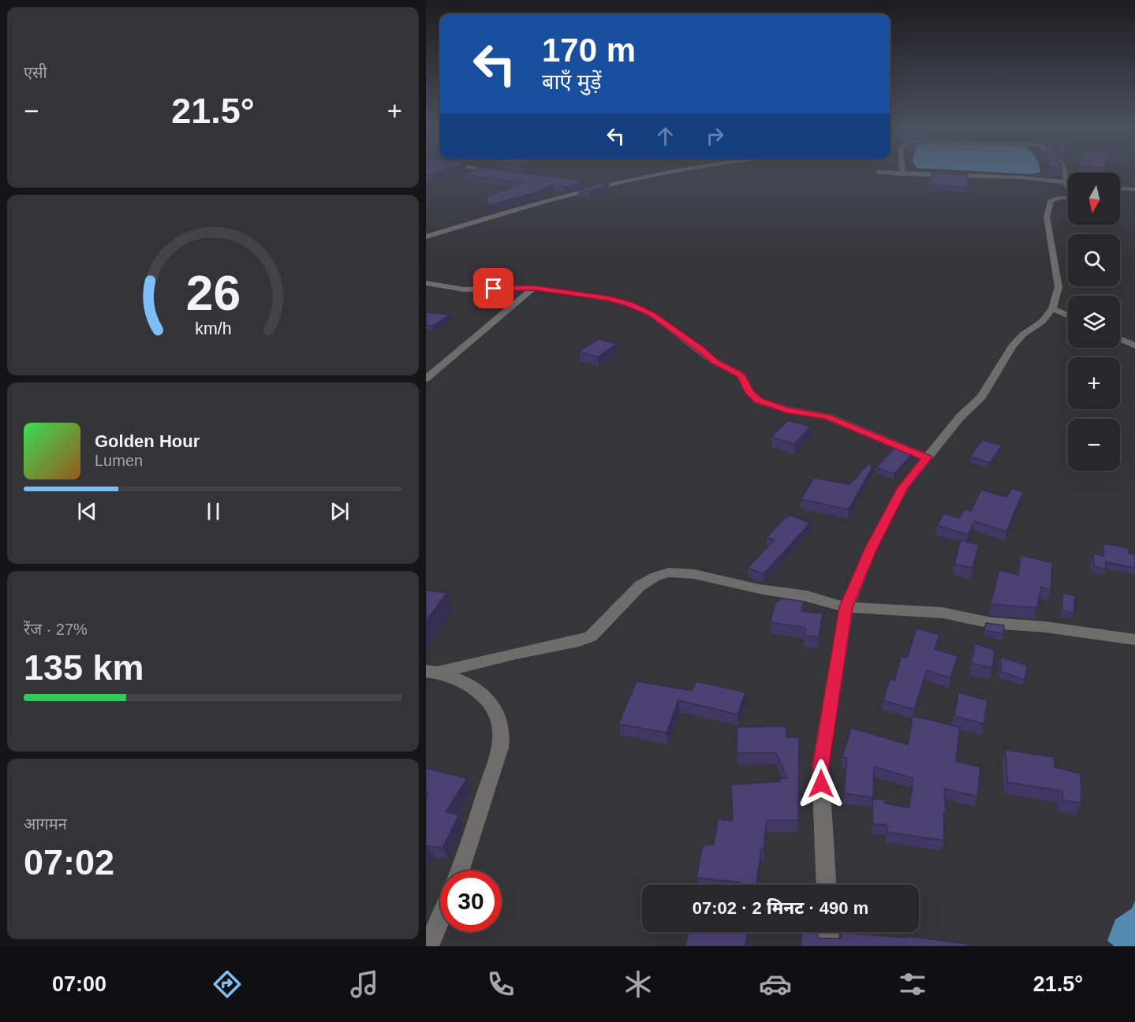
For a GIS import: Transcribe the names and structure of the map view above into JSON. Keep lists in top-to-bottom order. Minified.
{"north":"bottom","page":{"tile":["एसी",["रेंज · 27%","135 km"],["आगमन","07:02"]],"turn":["170 m","बाएँ मुड़ें"],"heat":["−","21.5°","+"],"map_buttons":["+","−"],"song":["Golden Hour","Lumen"],"limit":"30","trip":"07:02 · 2 मिनट · 490 m","tabs":["07:00","21.5°"],"gauge":["26","km/h"]}}
